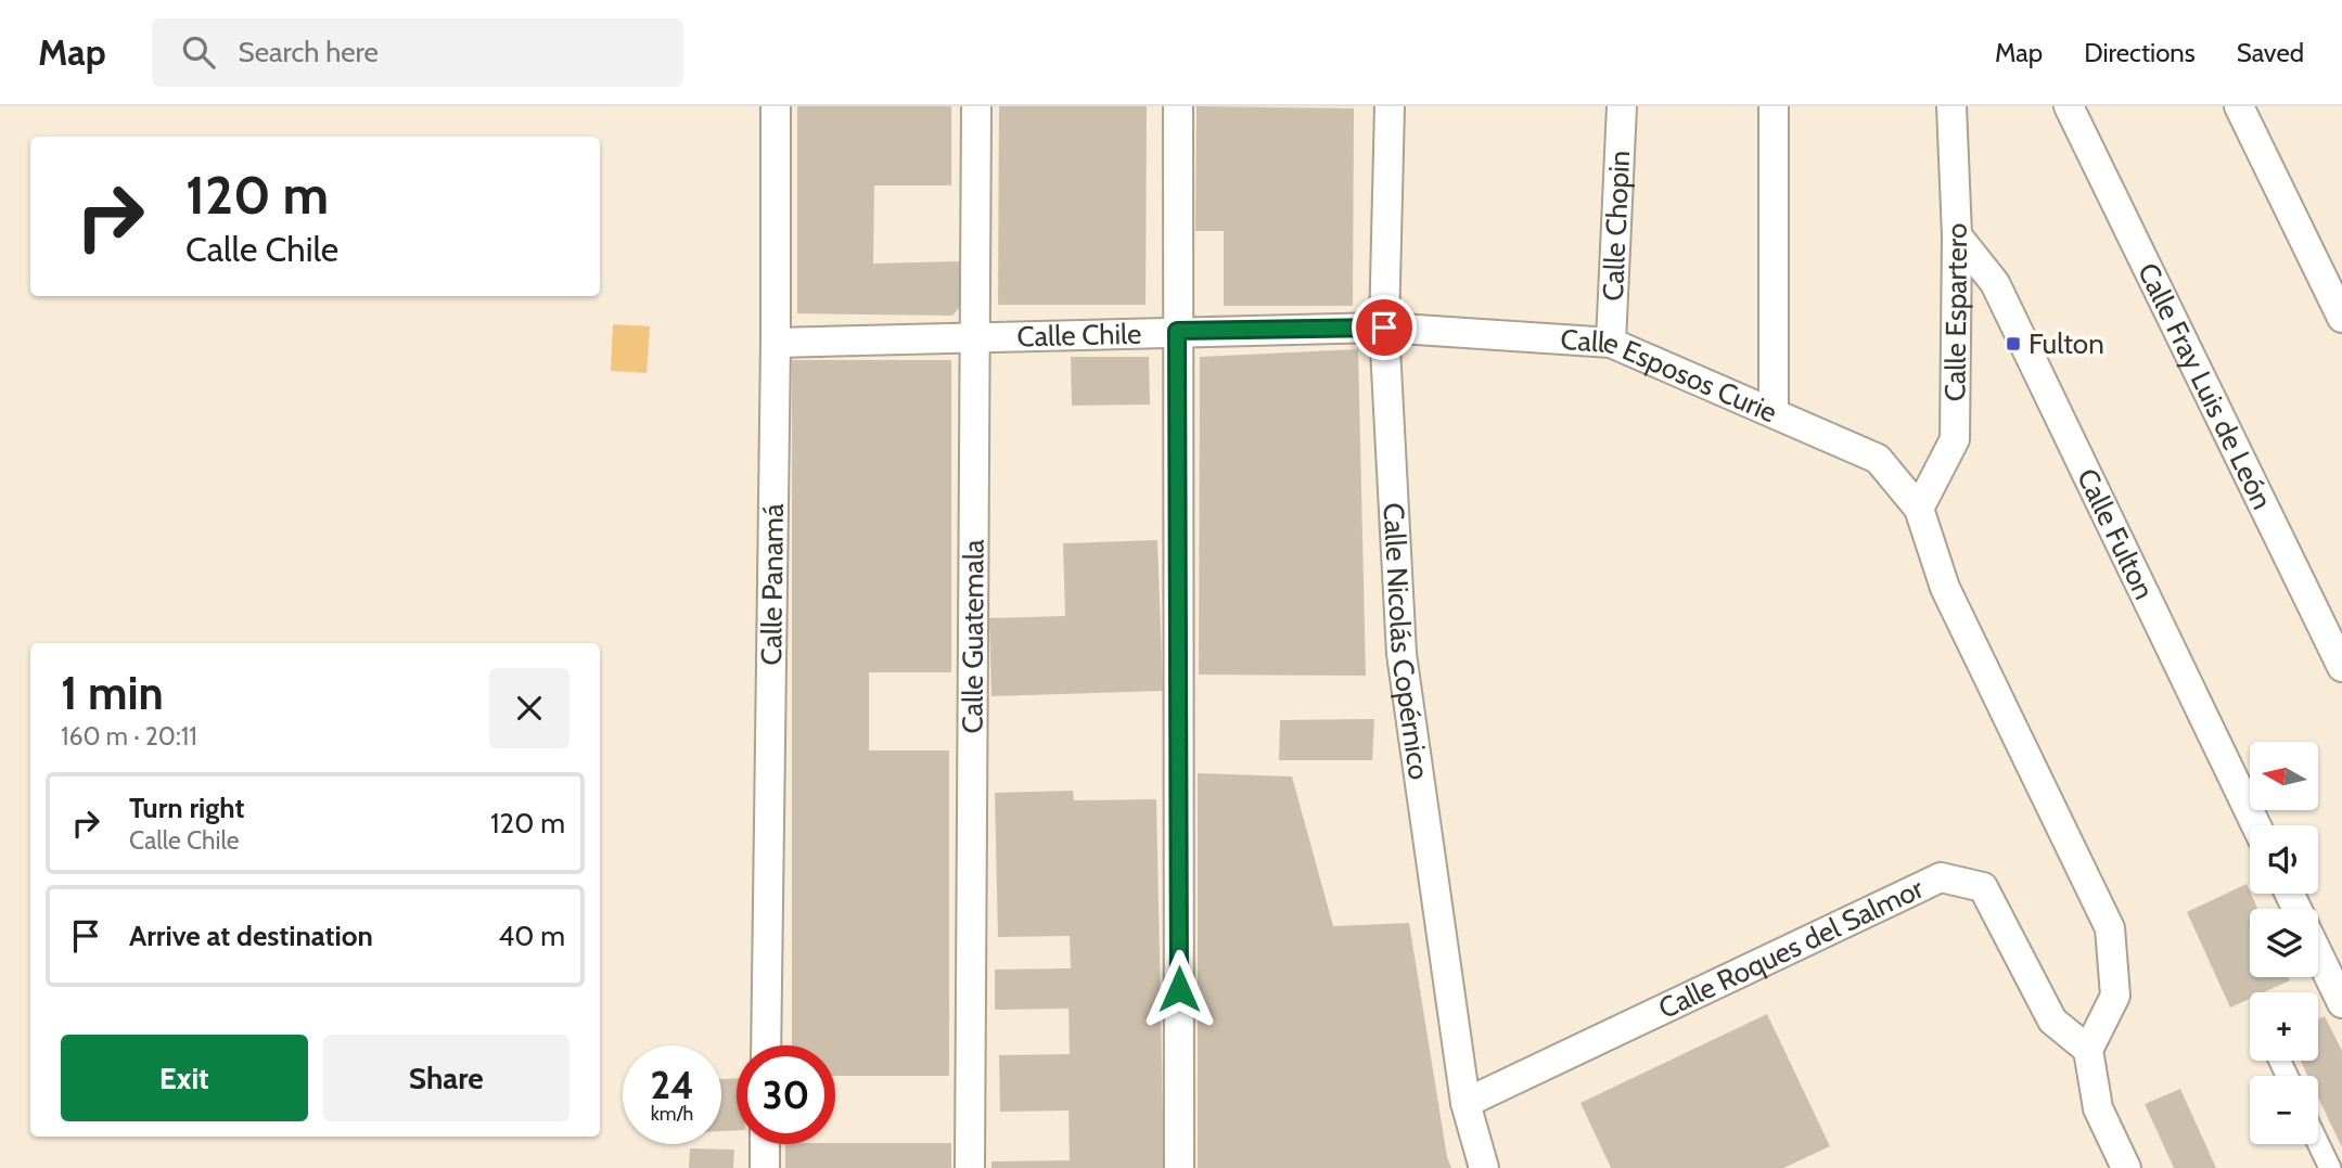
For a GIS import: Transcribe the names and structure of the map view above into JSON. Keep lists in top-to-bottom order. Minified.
{"streets":{"street":["Calle Chopin","Calle Espartero","Calle Chile","Calle Esposos Curie","Calle Fray Luis de León","Calle Fulton","Calle Panamá","Calle Guatemala","Calle Nicolás Copérnico","Calle Roques del Salmor"]},"crossings":[["Calle Chopin","Calle Esposos Curie"],["Calle Espartero","Calle Esposos Curie"],["Calle Espartero","Calle Fulton"],["Calle Chile","Calle Esposos Curie"],["Calle Chile","Calle Panamá"],["Calle Chile","Calle Guatemala"],["Calle Chile","Calle Nicolás Copérnico"],["Calle Esposos Curie","Calle Nicolás Copérnico"],["Calle Nicolás Copérnico","Calle Roques del Salmor"]],"places":{"transit":["Fulton"]},"north":"left","page":{"header":"Map","search":"Search here","nav":["Map","Directions","Saved"],"turn":["120 m","Calle Chile"],"heading":["1 min","160 m · 20:11"],"map_buttons":["+","−"],"list":[{"name":"Turn right","note":"Calle Chile","value":"120 m"},{"name":"Arrive at destination","value":"40 m"}],"buttons":["Exit","Share"],"speed":"24 km/h","limit":"30"}}
